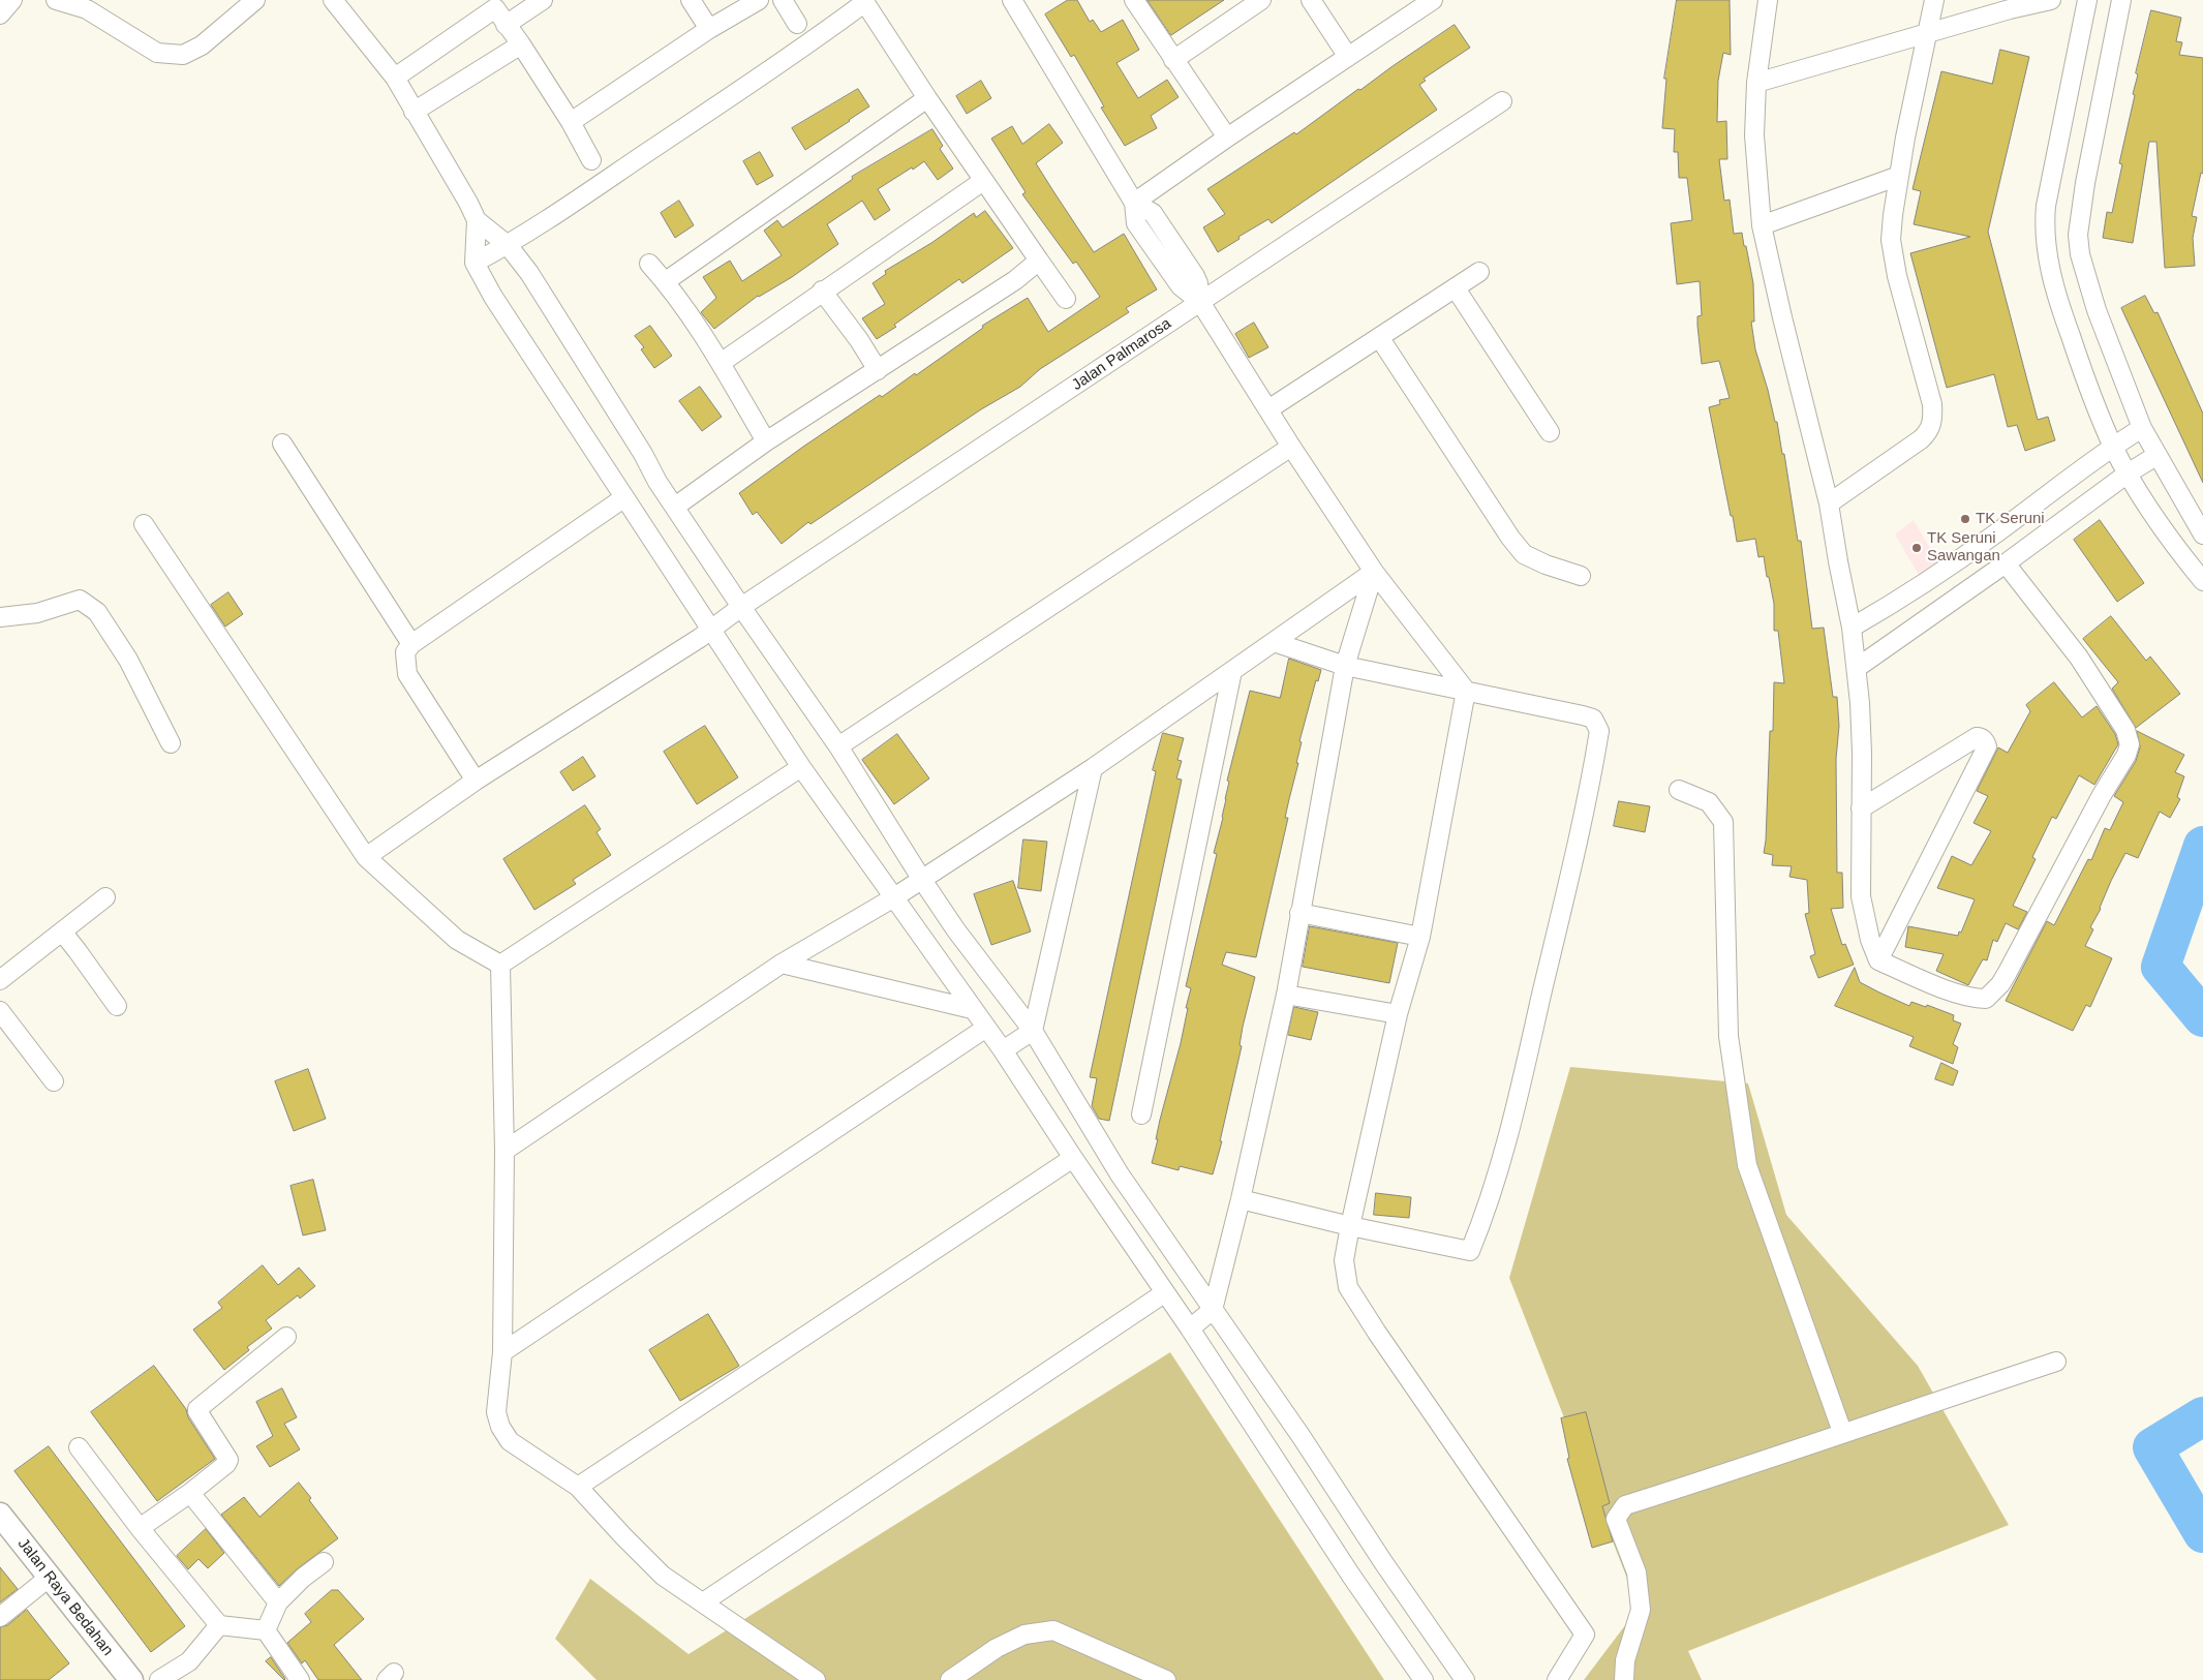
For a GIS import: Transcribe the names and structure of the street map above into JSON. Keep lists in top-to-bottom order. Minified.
{"streets":{"street":["Jalan Palmarosa","Jalan Raya Bedahan"]},"places":["TK Seruni","TK Seruni Sawangan"]}
